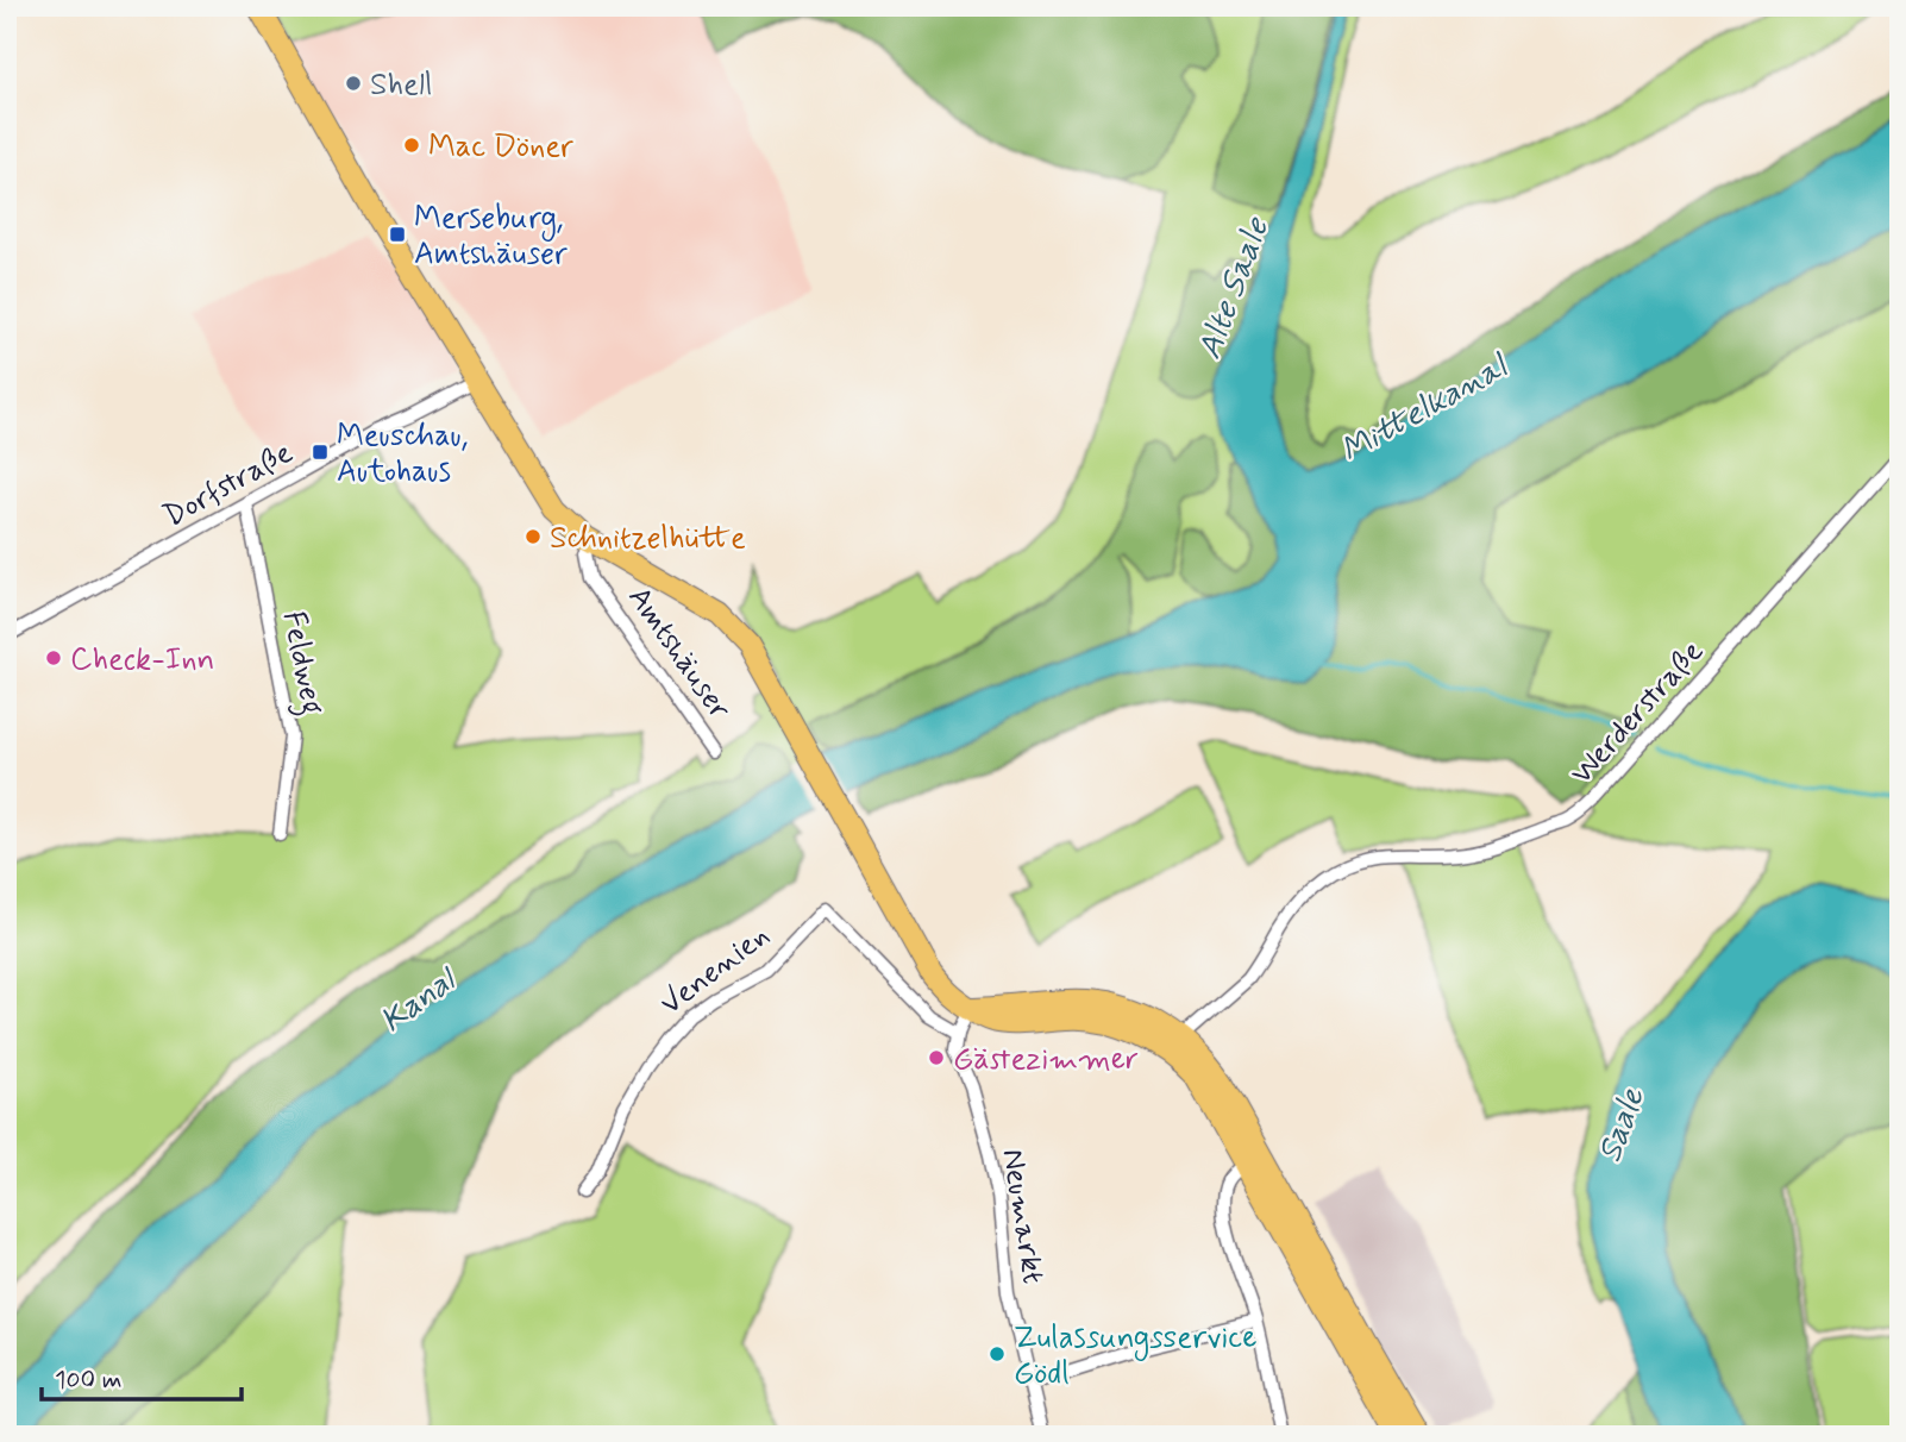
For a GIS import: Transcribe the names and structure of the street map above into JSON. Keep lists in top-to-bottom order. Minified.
{"streets":{"main road":["Amtshäuser"],"street":["Dorfstraße","Feldweg","Werderstraße","Venenien","Neumarkt"]},"crossings":[["Dorfstraße","Amtshäuser"],["Dorfstraße","Feldweg"],["Venenien","Neumarkt"]],"water":["Alte Saale","Mittelkanal","Kanal","Saale"],"places":{"other":["Shell","Mac Döner","Schnitzelhütte","Check-Inn","Gästezimmer","Zulassungsservice Gödl"],"transit":["Merseburg, Amtshäuser","Meuschau, Autohaus"]},"scale_bar":"100 m"}
